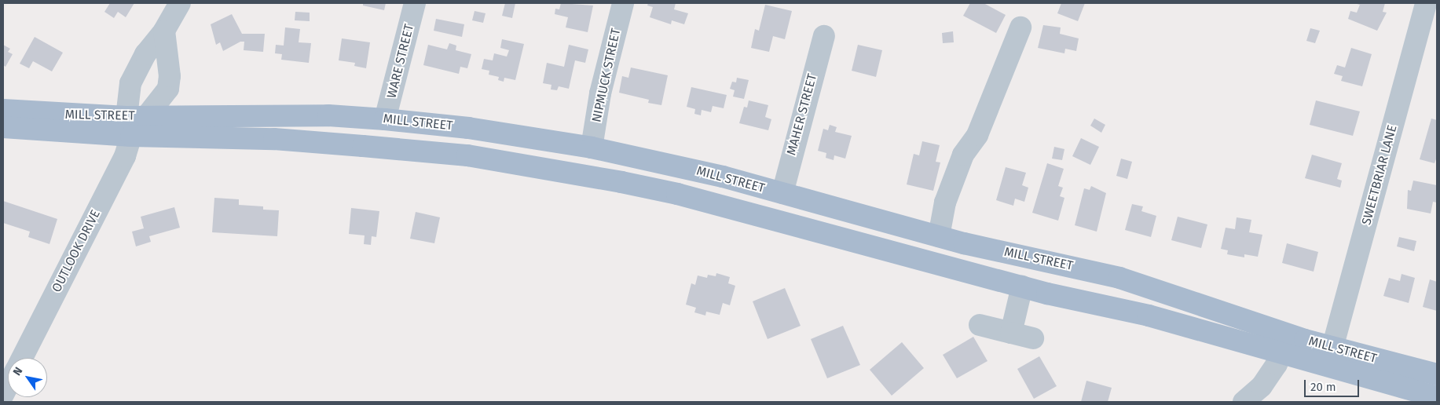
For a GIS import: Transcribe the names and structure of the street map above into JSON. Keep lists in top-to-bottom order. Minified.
{"streets":{"main road":["MILL STREET"],"street":["WARE STREET","NIPMUCK STREET","MAHER STREET","SWEETBRIAR LANE","OUTLOOK DRIVE"]},"crossings":[["WARE STREET","MILL STREET"],["NIPMUCK STREET","MILL STREET"],["MAHER STREET","MILL STREET"],["MILL STREET","SWEETBRIAR LANE"],["MILL STREET","OUTLOOK DRIVE"]],"scale_bar":"20 m","north":"top left"}
